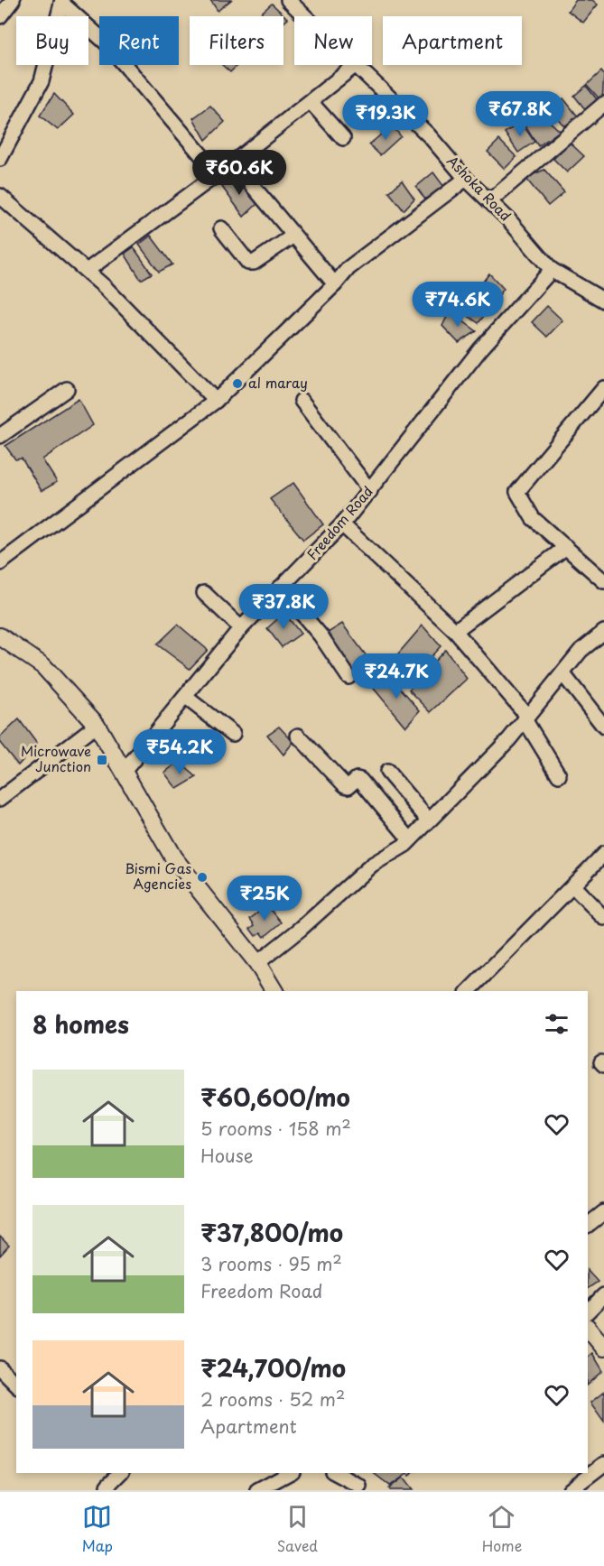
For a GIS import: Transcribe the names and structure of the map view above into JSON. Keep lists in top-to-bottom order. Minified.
{"streets":{"street":["Ashoka Road","Freedom Road"]},"crossings":[["Ashoka Road","Freedom Road"]],"places":{"other":["al maray","Bismi Gas Agencies"],"transit":["Microwave Junction"]},"page":{"chip":["Buy","Rent","Filters","New","Apartment"],"price":["₹67.8K","₹19.3K","₹60.6K","₹74.6K","₹37.8K","₹24.7K","₹54.2K","₹25K"],"heading":"8 homes","list":[{"name":"₹60,600/mo","note":"5 rooms · 158 m² · House"},{"name":"₹37,800/mo","note":"3 rooms · 95 m² · Freedom Road"},{"name":"₹24,700/mo","note":"2 rooms · 52 m² · Apartment"}],"tabs":["Map","Saved","Home"]}}
